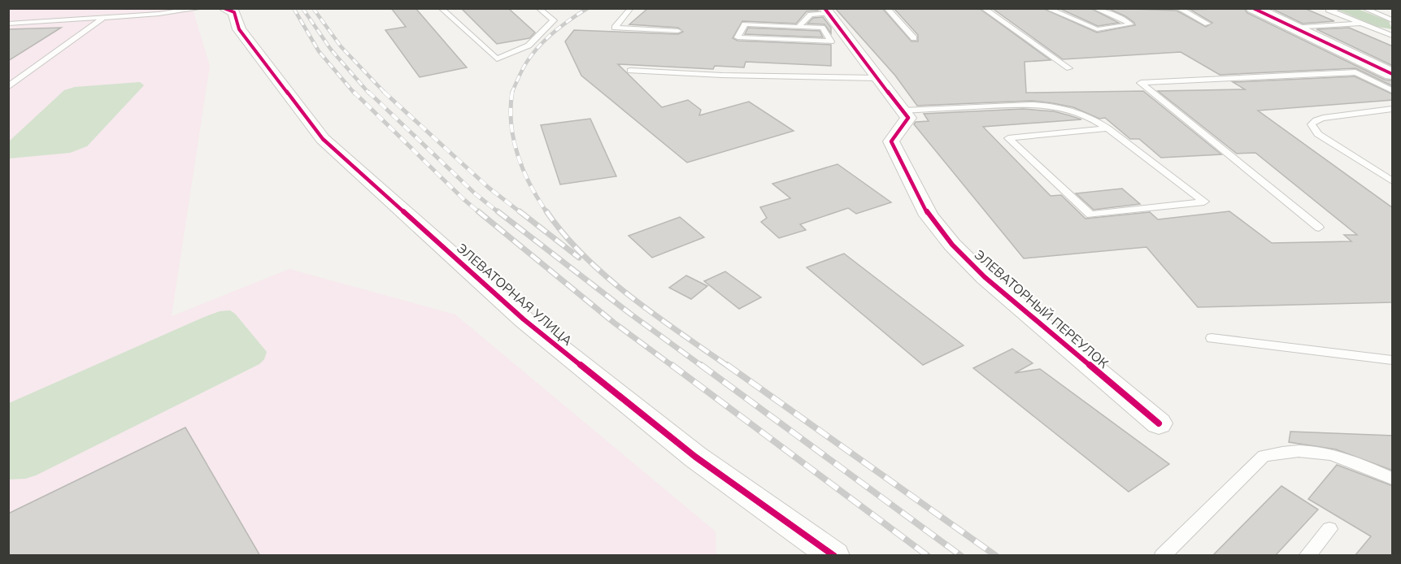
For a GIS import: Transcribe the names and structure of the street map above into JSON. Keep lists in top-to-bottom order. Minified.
{"streets":{"street":["ЭЛЕВАТОРНАЯ УЛИЦА","ЭЛЕВАТОРНЫЙ ПЕРЕУЛОК"]}}
